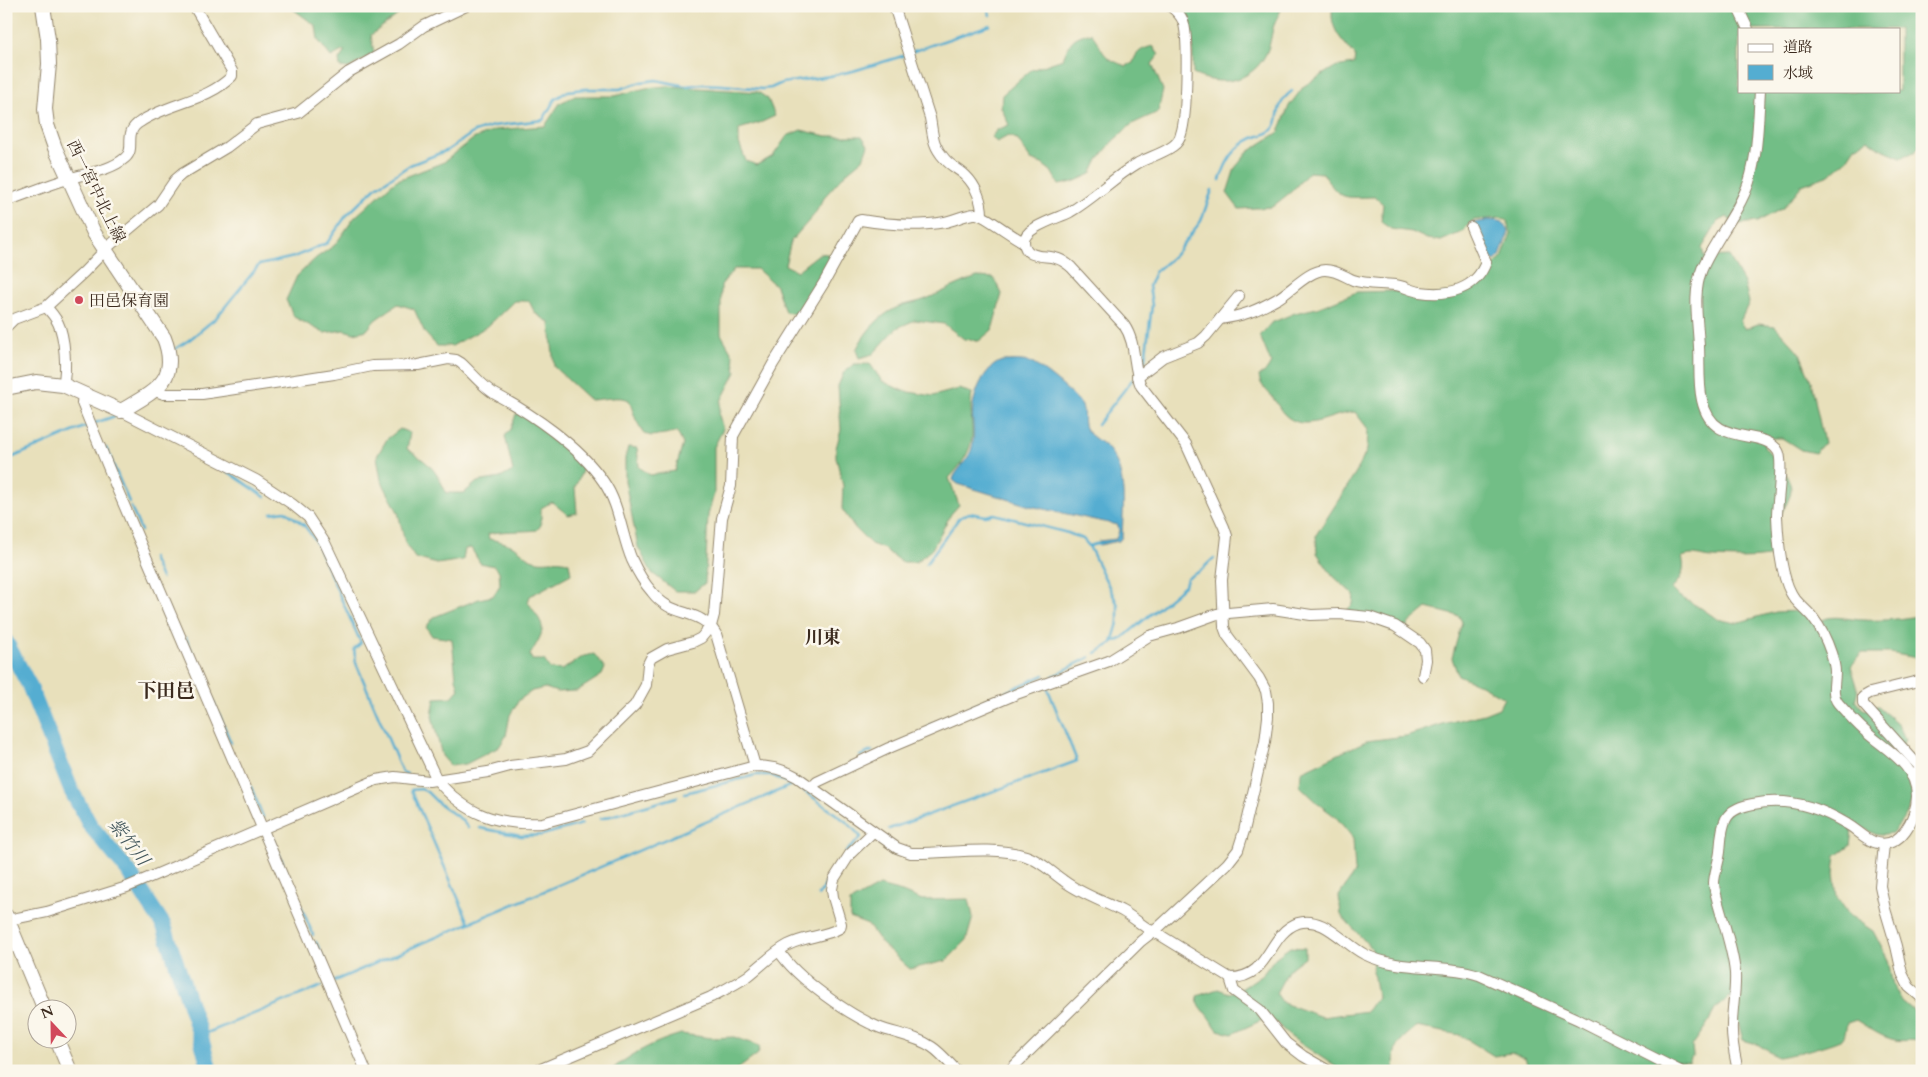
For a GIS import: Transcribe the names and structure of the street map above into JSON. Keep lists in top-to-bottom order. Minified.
{"streets":{"main road":["西一宮中北上線"]},"districts":["川東","下田邑"],"water":["紫竹川"],"places":["田邑保育園"],"legend":["道路","水域"],"north":"top"}
